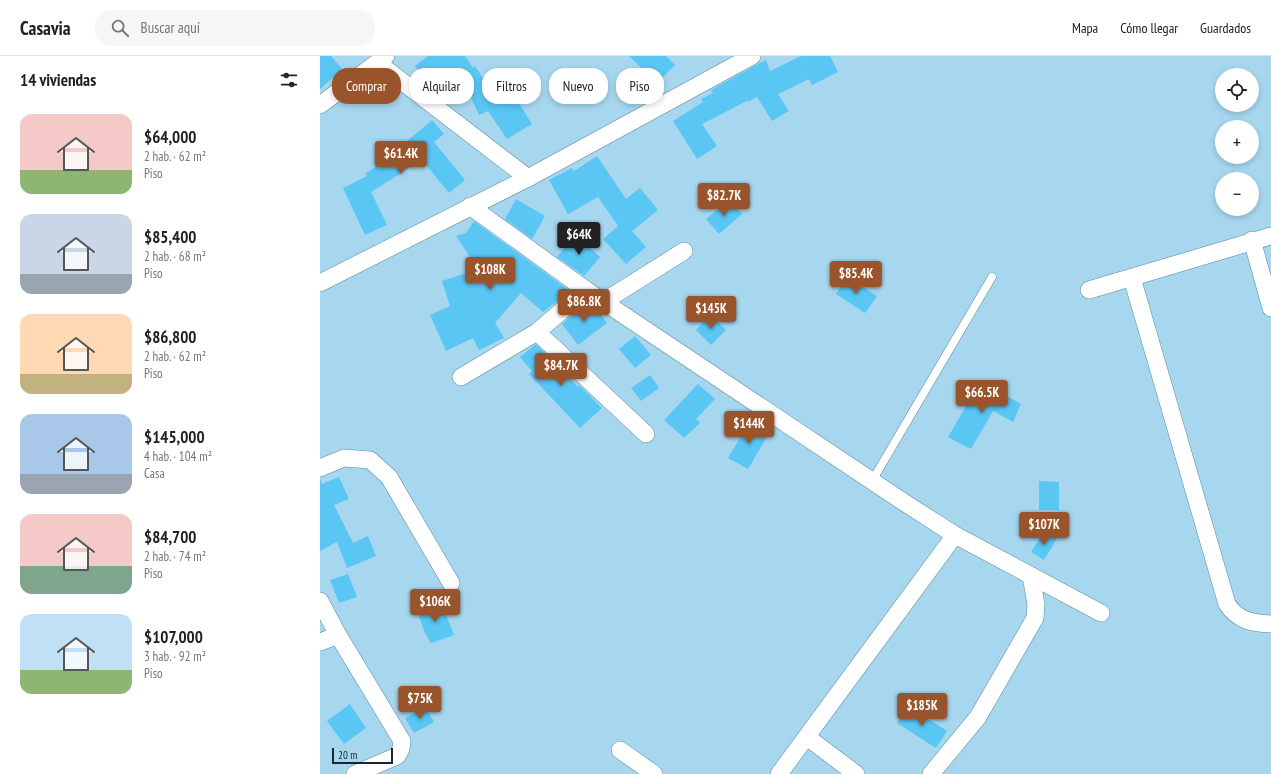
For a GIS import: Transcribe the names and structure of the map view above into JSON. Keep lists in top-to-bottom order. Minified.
{"scale_bar":"20 m","page":{"header":"Casavia","search":"Buscar aquí","nav":["Mapa","Cómo llegar","Guardados"],"heading":"14 viviendas","map_buttons":["+","−"],"chip":["Comprar","Alquilar","Filtros","Nuevo","Piso"],"list":[{"name":"$64,000","note":"2 hab. · 62 m² · Piso"},{"name":"$85,400","note":"2 hab. · 68 m² · Piso"},{"name":"$86,800","note":"2 hab. · 62 m² · Piso"},{"name":"$145,000","note":"4 hab. · 104 m² · Casa"},{"name":"$84,700","note":"2 hab. · 74 m² · Piso"},{"name":"$107,000","note":"3 hab. · 92 m² · Piso"}],"price":["$61.4K","$82.7K","$64K","$108K","$85.4K","$86.8K","$145K","$84.7K","$66.5K","$144K","$107K","$106K","$75K","$185K"],"scale":"20 m"}}
